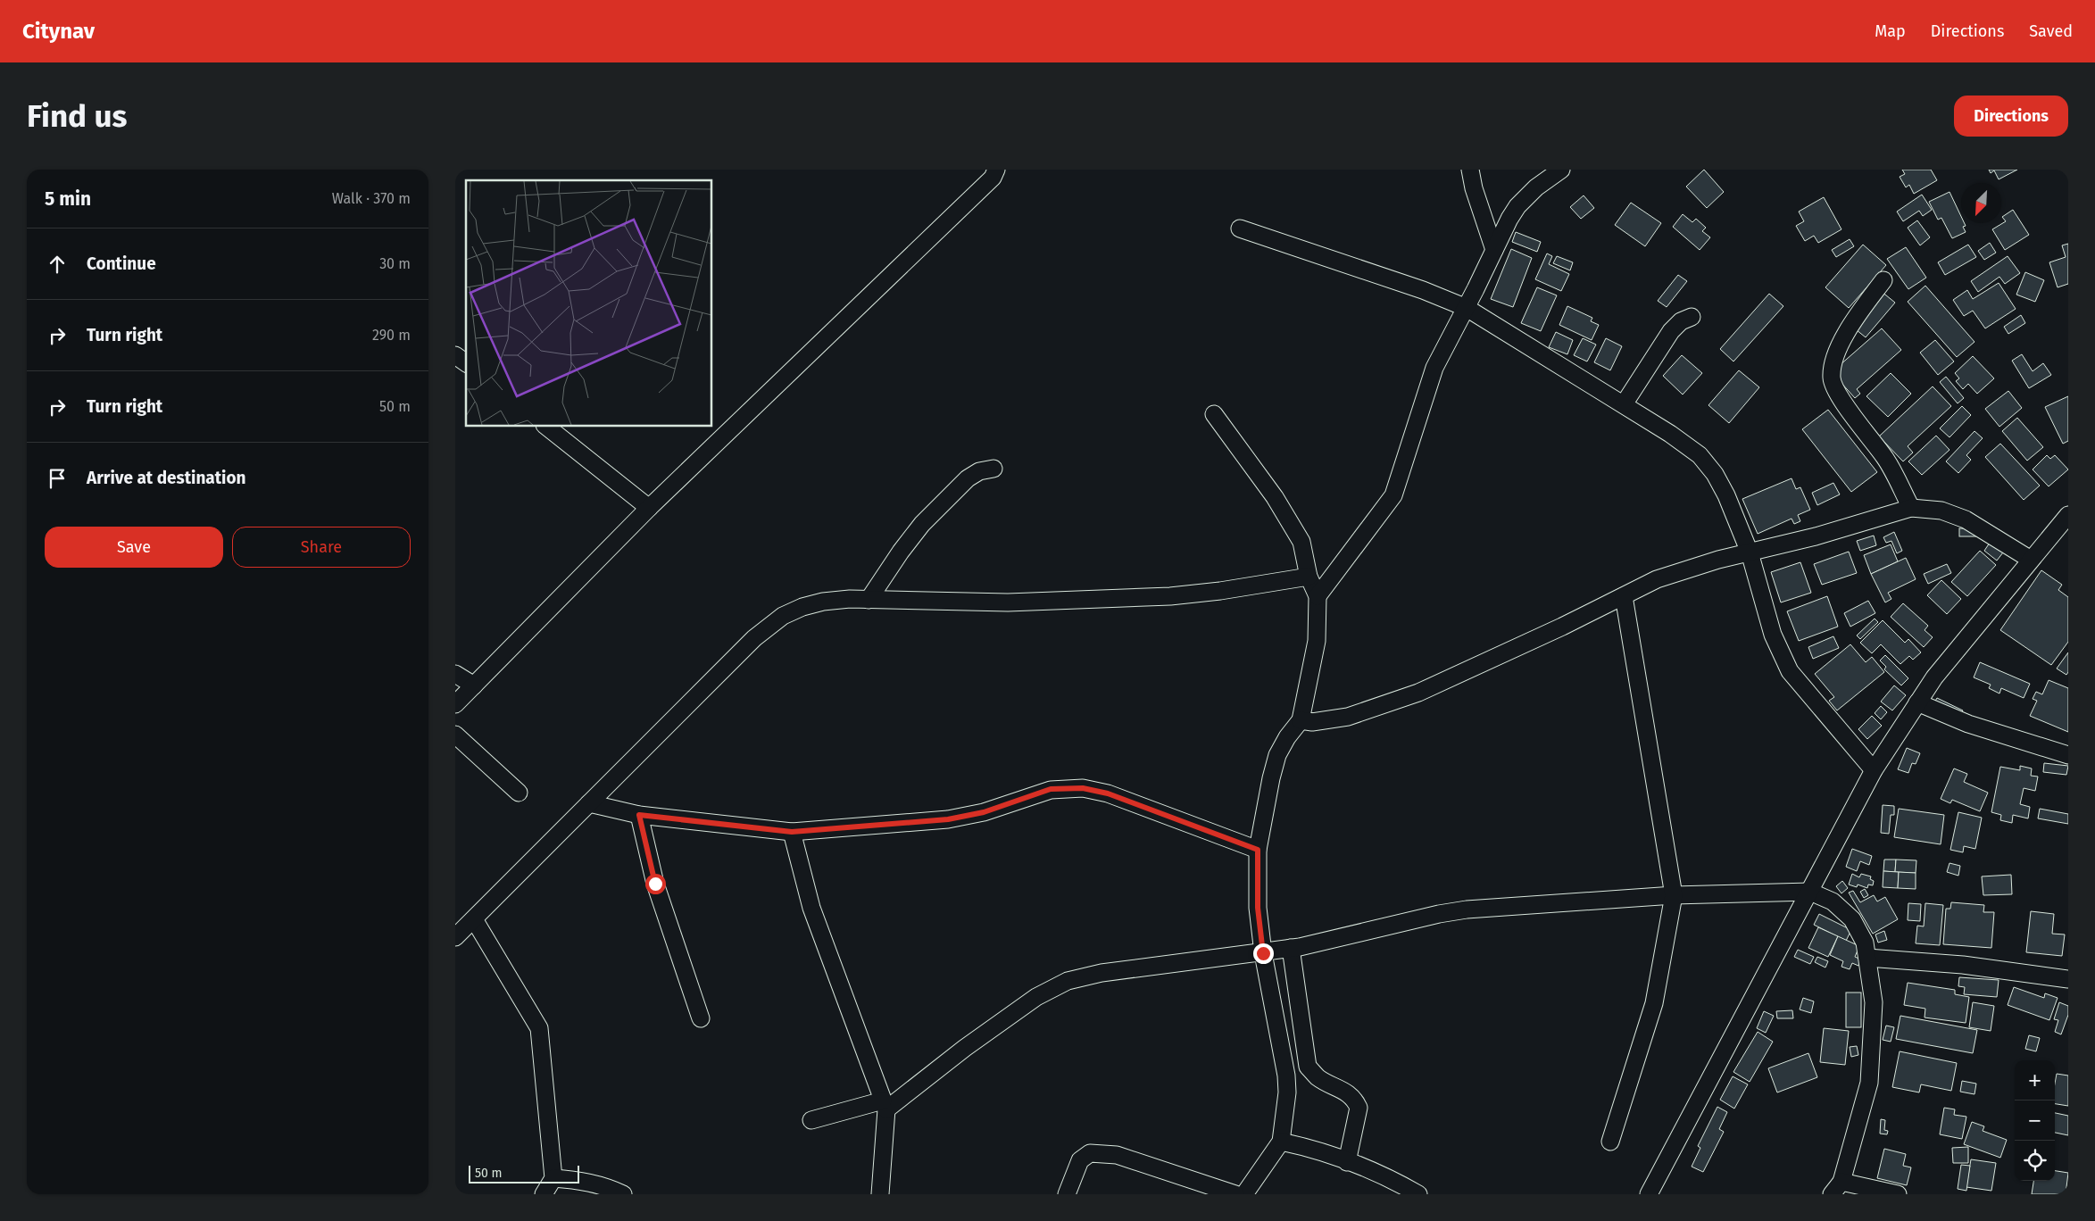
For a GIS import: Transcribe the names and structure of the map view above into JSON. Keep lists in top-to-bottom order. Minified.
{"scale_bar":"50 m","north":"bottom left","page":{"header":"Citynav","nav":["Map","Directions","Saved"],"buttons":["Directions",["Save","Share"]],"title":"Find us","heading":["5 min","Walk · 370 m"],"list":[["Continue","30 m"],["Turn right","290 m"],["Turn right","50 m"],"Arrive at destination"],"map_buttons":["+","−"],"scale":"50 m"}}
